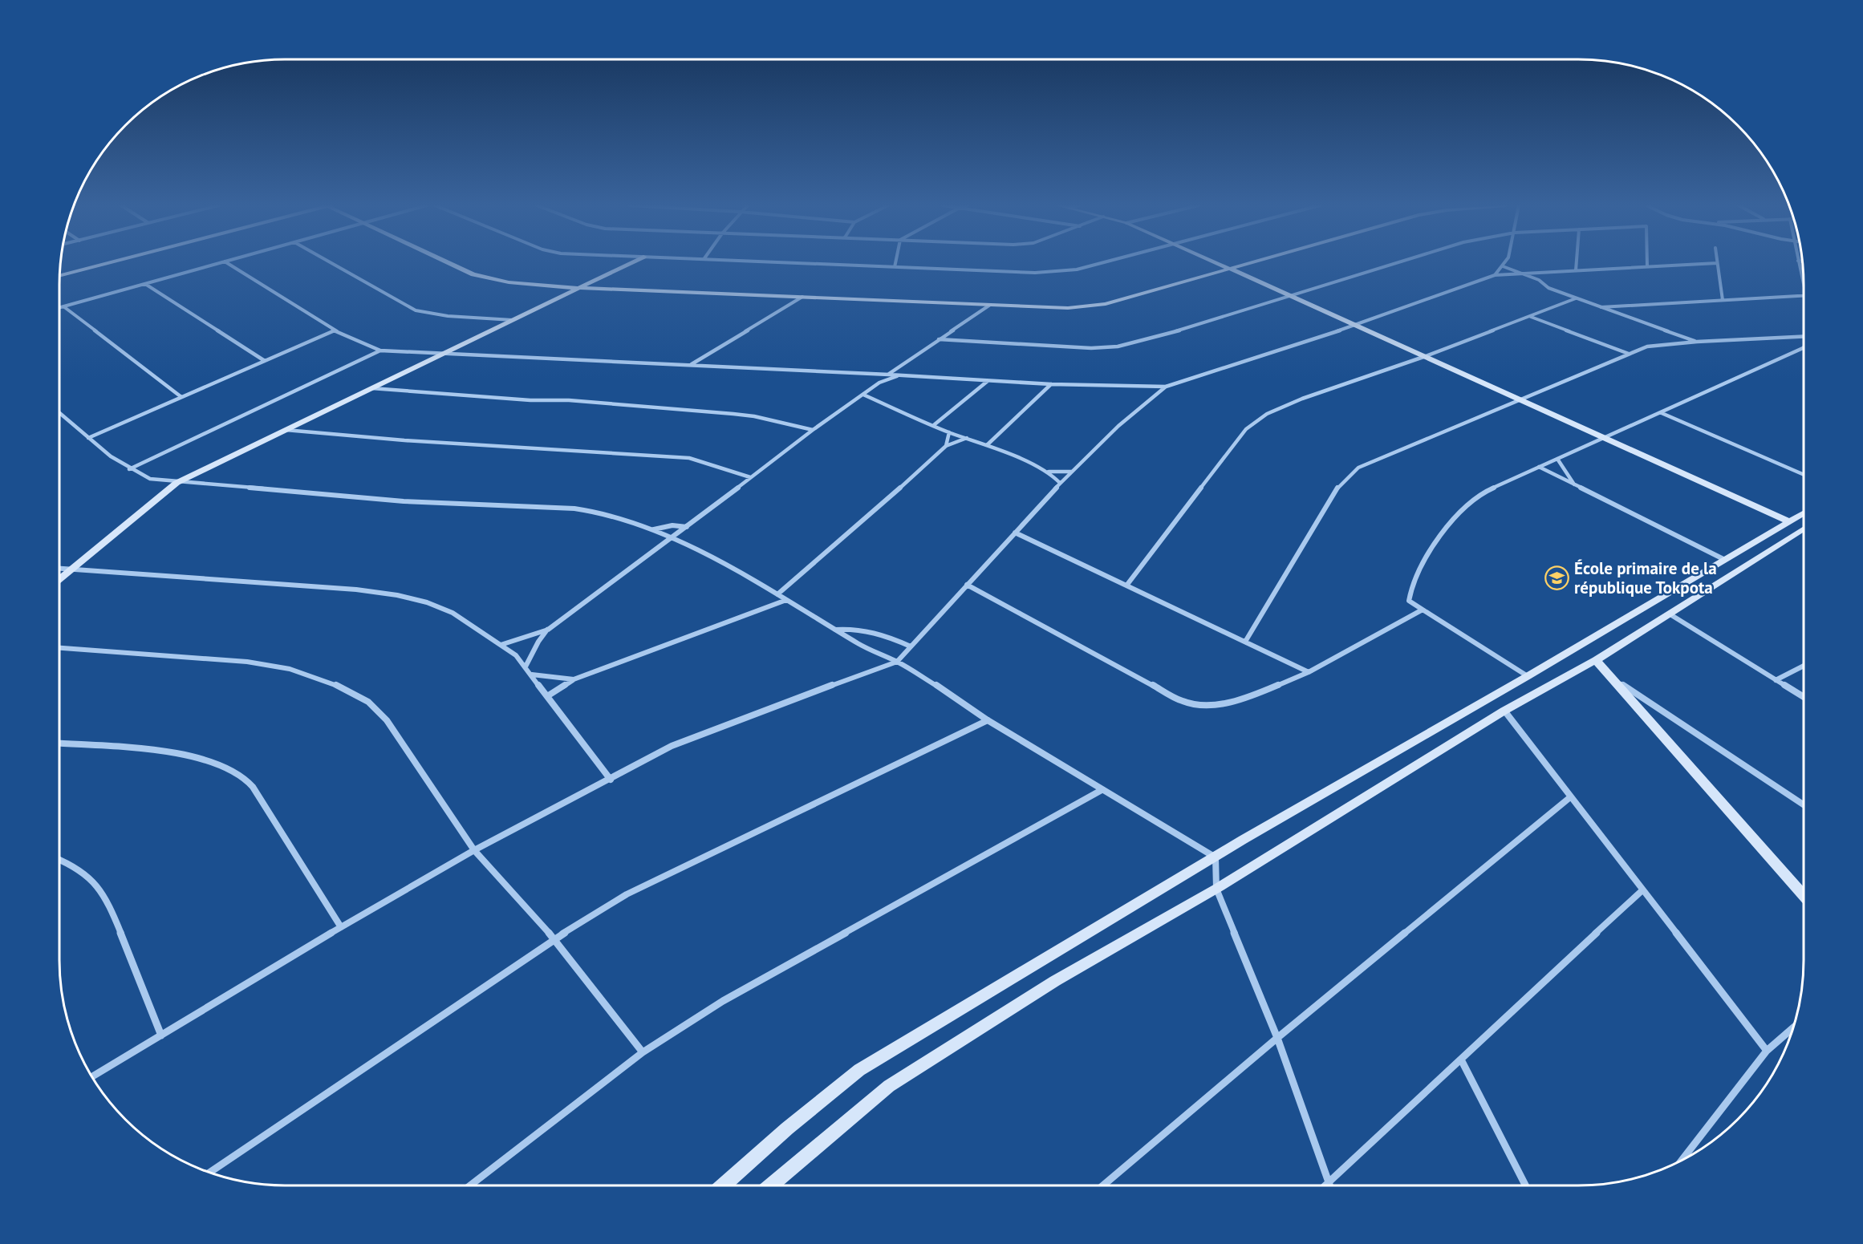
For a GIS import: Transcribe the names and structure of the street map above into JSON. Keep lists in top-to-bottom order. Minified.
{"places":{"school or university":["École primaire de la république Tokpota"]}}
